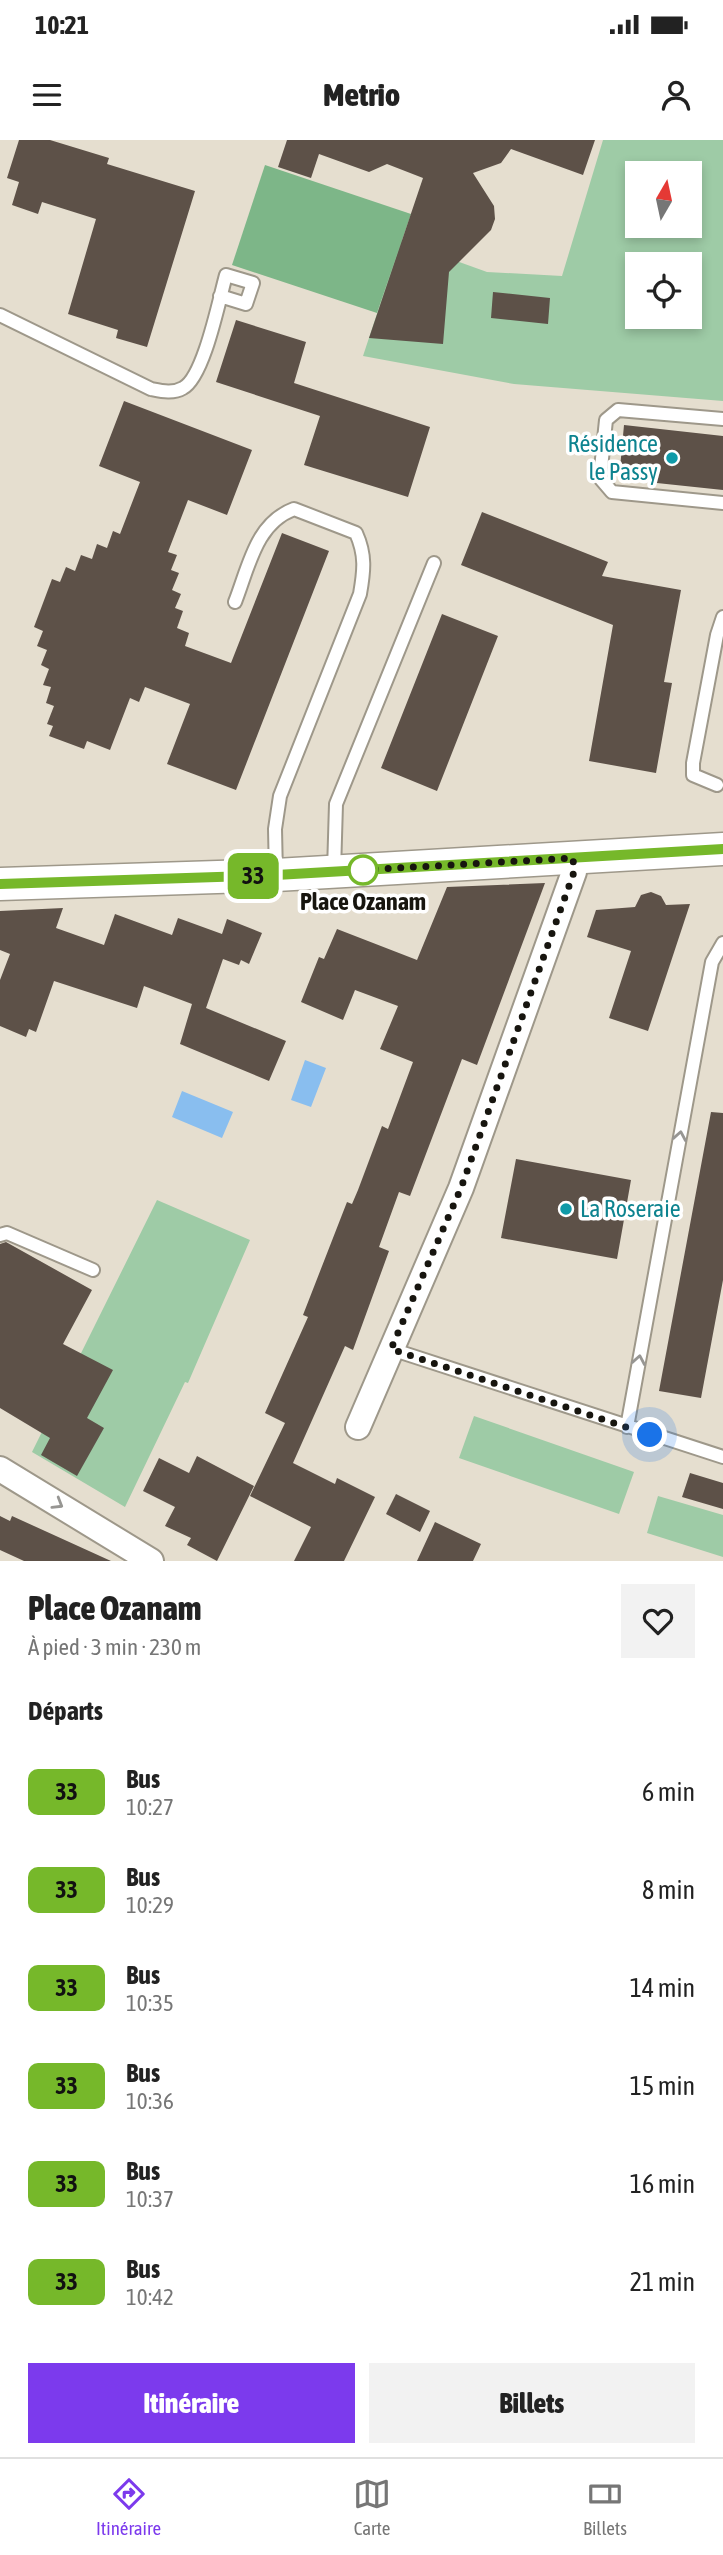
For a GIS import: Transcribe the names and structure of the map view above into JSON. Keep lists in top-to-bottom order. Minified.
{"places":["Résidence le Passy","Place Ozanam","La Roseraie"],"lines":["bus line 33"],"north":"top","page":{"status":"10:21","header":"Metrio","on_map":"33","heading":[["Place Ozanam","À pied · 3 min · 230 m"],"Départs"],"list":[{"mark":"33","name":"Bus","note":"10:27","value":"6 min"},{"mark":"33","name":"Bus","note":"10:29","value":"8 min"},{"mark":"33","name":"Bus","note":"10:35","value":"14 min"},{"mark":"33","name":"Bus","note":"10:36","value":"15 min"},{"mark":"33","name":"Bus","note":"10:37","value":"16 min"},{"mark":"33","name":"Bus","note":"10:42","value":"21 min"}],"buttons":["Itinéraire","Billets"],"tabs":["Itinéraire","Carte","Billets"]}}
